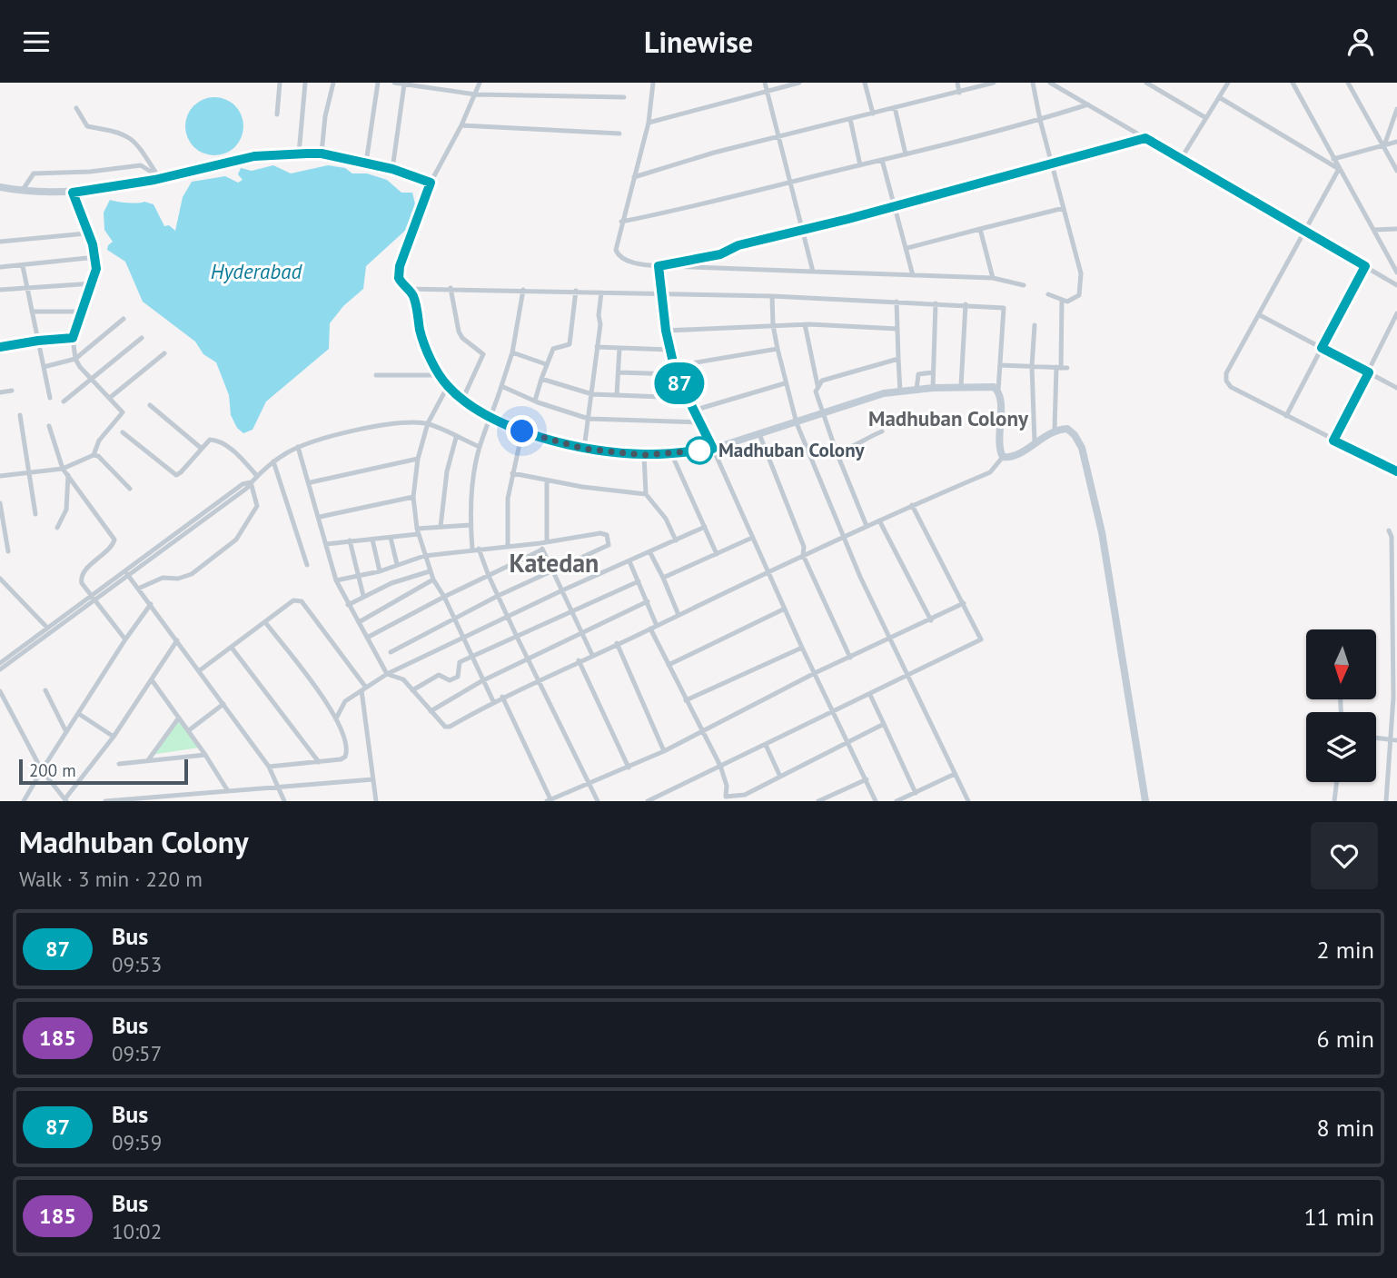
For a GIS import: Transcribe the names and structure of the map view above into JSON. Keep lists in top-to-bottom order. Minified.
{"districts":["Madhuban Colony","Katedan"],"water":["Hyderabad"],"places":["Madhuban Colony"],"lines":["bus line 87"],"scale_bar":"200 m","north":"bottom","page":{"header":"Linewise","on_map":"87","scale":"200 m","heading":["Madhuban Colony","Walk · 3 min · 220 m"],"list":[{"mark":"87","name":"Bus","note":"09:53","value":"2 min"},{"mark":"185","name":"Bus","note":"09:57","value":"6 min"},{"mark":"87","name":"Bus","note":"09:59","value":"8 min"},{"mark":"185","name":"Bus","note":"10:02","value":"11 min"}]}}
